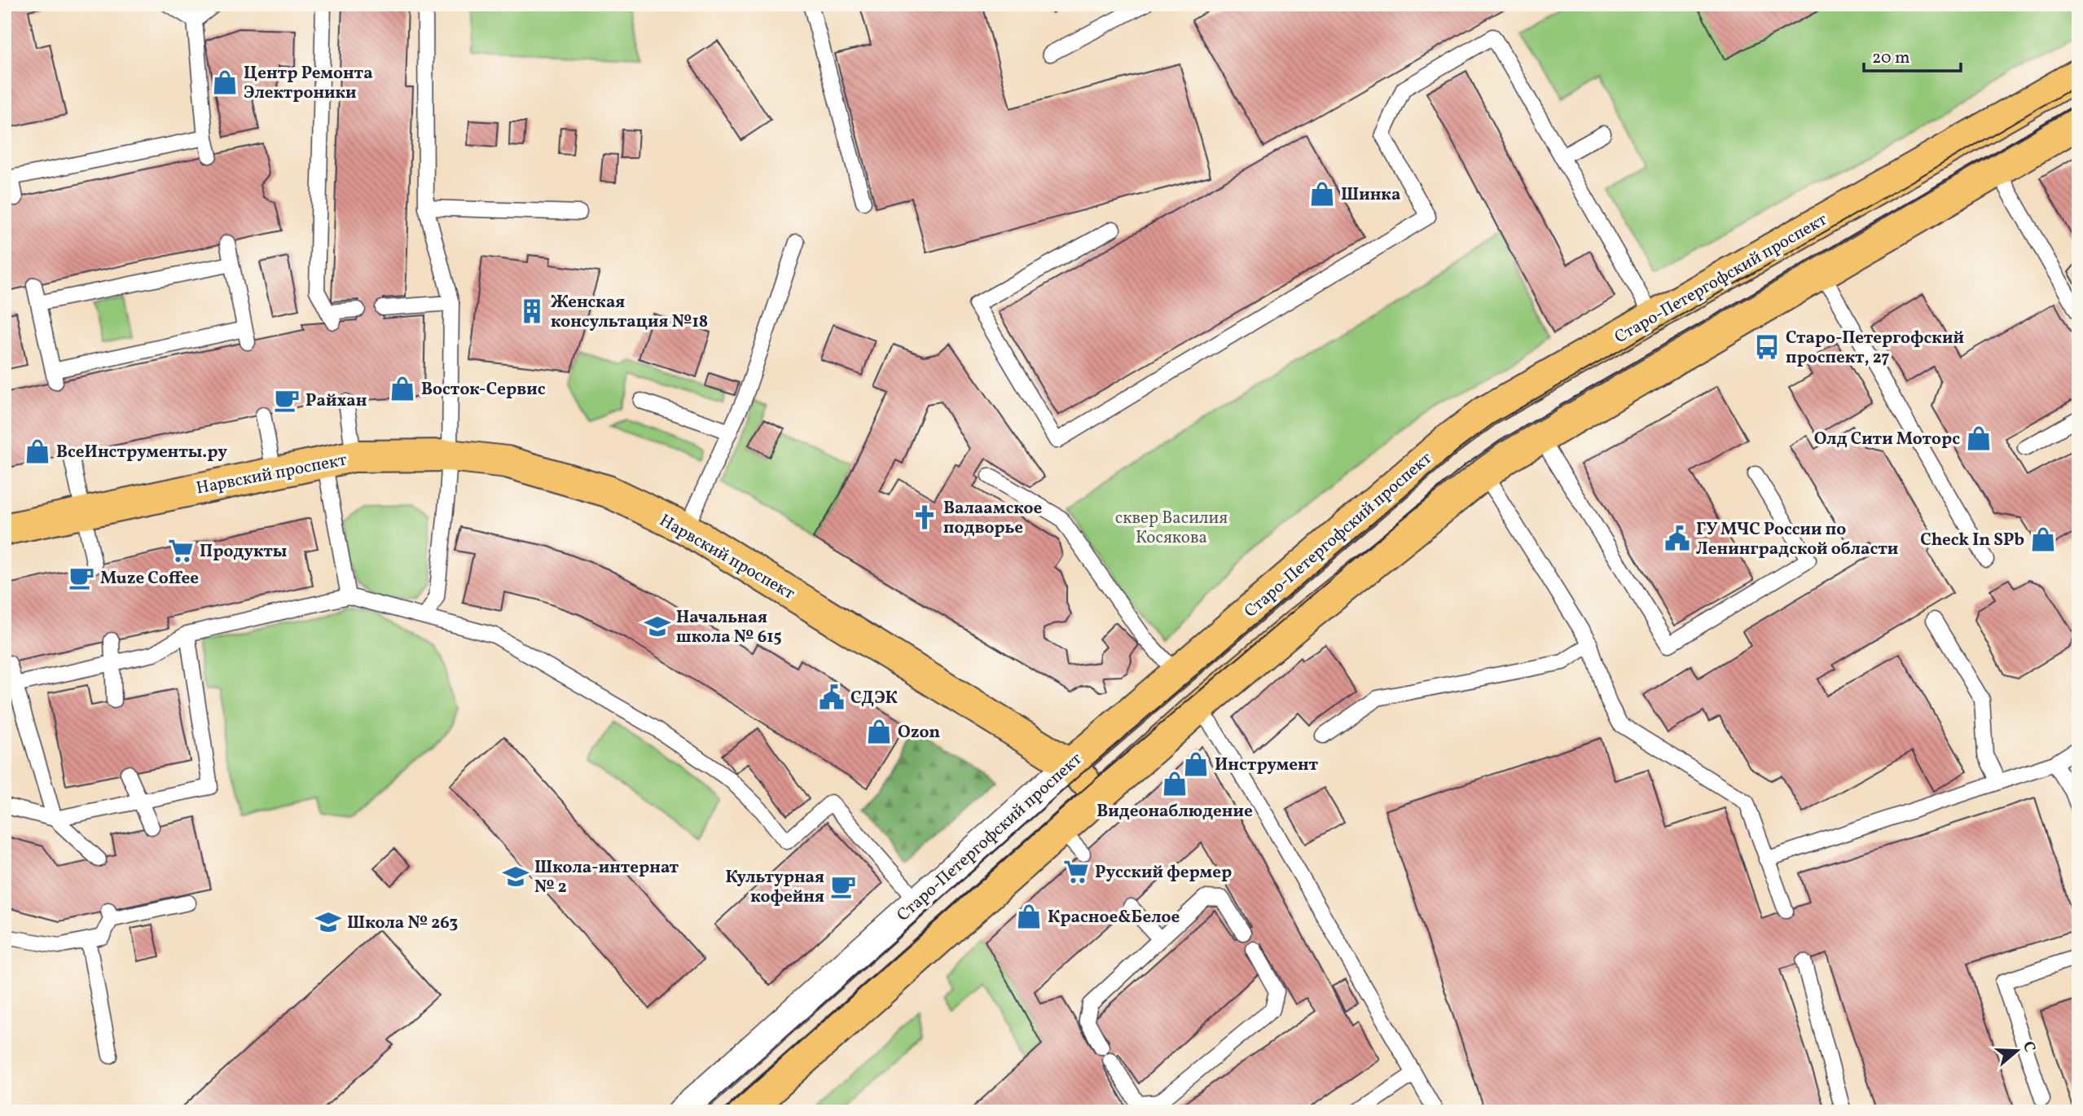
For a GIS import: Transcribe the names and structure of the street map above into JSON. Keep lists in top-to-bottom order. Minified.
{"streets":{"main road":["Старо-Петергофский проспект","Нарвский проспект"]},"crossings":[["Старо-Петергофский проспект","Нарвский проспект"]],"parks":["сквер Василия Косякова"],"places":{"shop":["Центр Ремонта Электроники","Шинка","Восток-Сервис","Олд Сити Моторс","ВсеИнструменты.ру","Check In SPb","Ozon","Инструмент","Видеонаблюдение","Красное&Белое"],"building":["Женская консультация №18"],"bus stop":["Старо-Петергофский проспект, 27"],"cafe":["Райхан","Muze Coffee","Культурная кофейня"],"church":["Валаамское подворье"],"public building":["ГУ МЧС России по Ленинградской области","СДЭК"],"supermarket":["Продукты","Русский фермер"],"school or university":["Начальная школа № 615","Школа-интернат № 2","Школа № 263"]},"scale_bar":"20 m","north":"right"}
